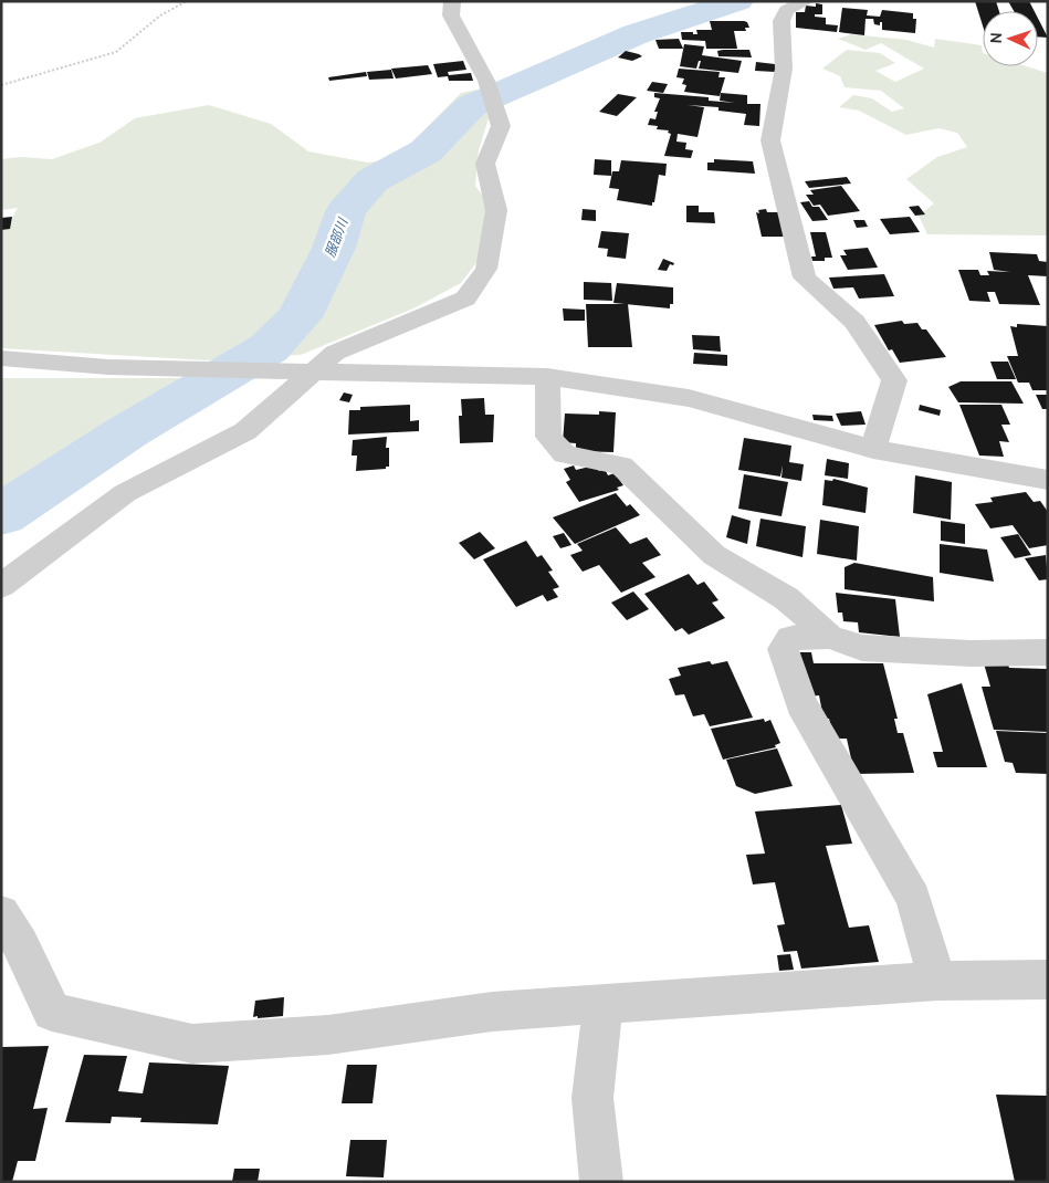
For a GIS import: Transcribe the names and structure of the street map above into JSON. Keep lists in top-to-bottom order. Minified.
{"water":["服部川"],"north":"left"}
